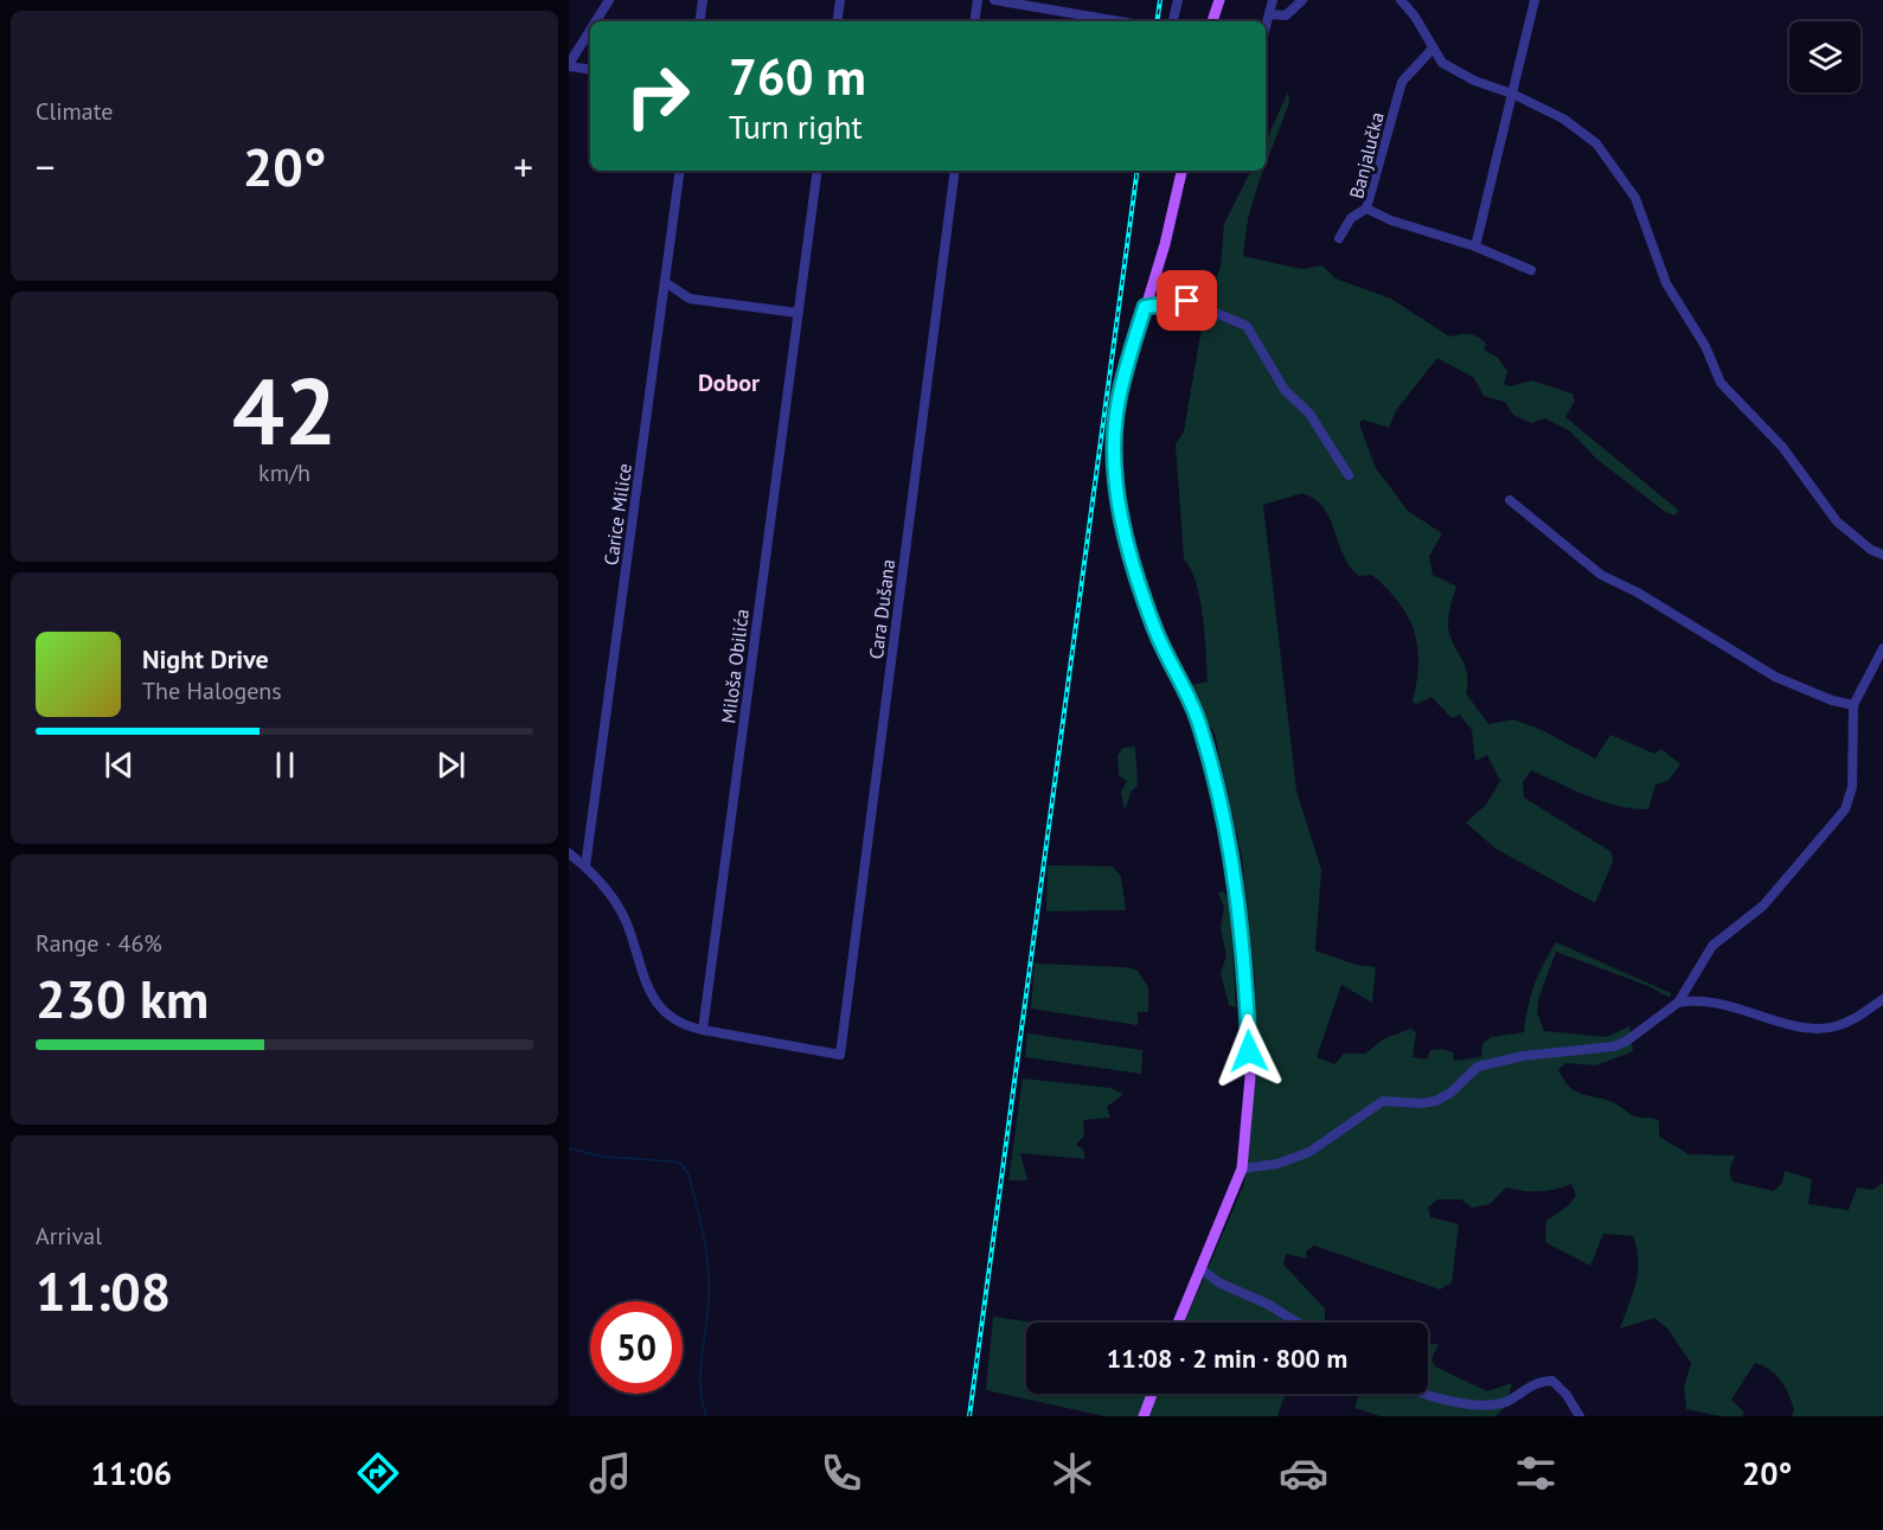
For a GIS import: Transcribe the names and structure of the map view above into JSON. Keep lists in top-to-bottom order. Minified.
{"streets":{"street":["Banjalučka","Carice Milice","Cara Dušana","Miloša Obilića"]},"crossings":[["Cara Dušana","Miloša Obilića"]],"districts":["Dobor"],"page":{"tile":["Climate",["42","km/h"],["Range · 46%","230 km"],["Arrival","11:08"]],"turn":["760 m","Turn right"],"heat":["−","20°","+"],"song":["Night Drive","The Halogens"],"limit":"50","trip":"11:08 · 2 min · 800 m","tabs":["11:06","20°"]}}
